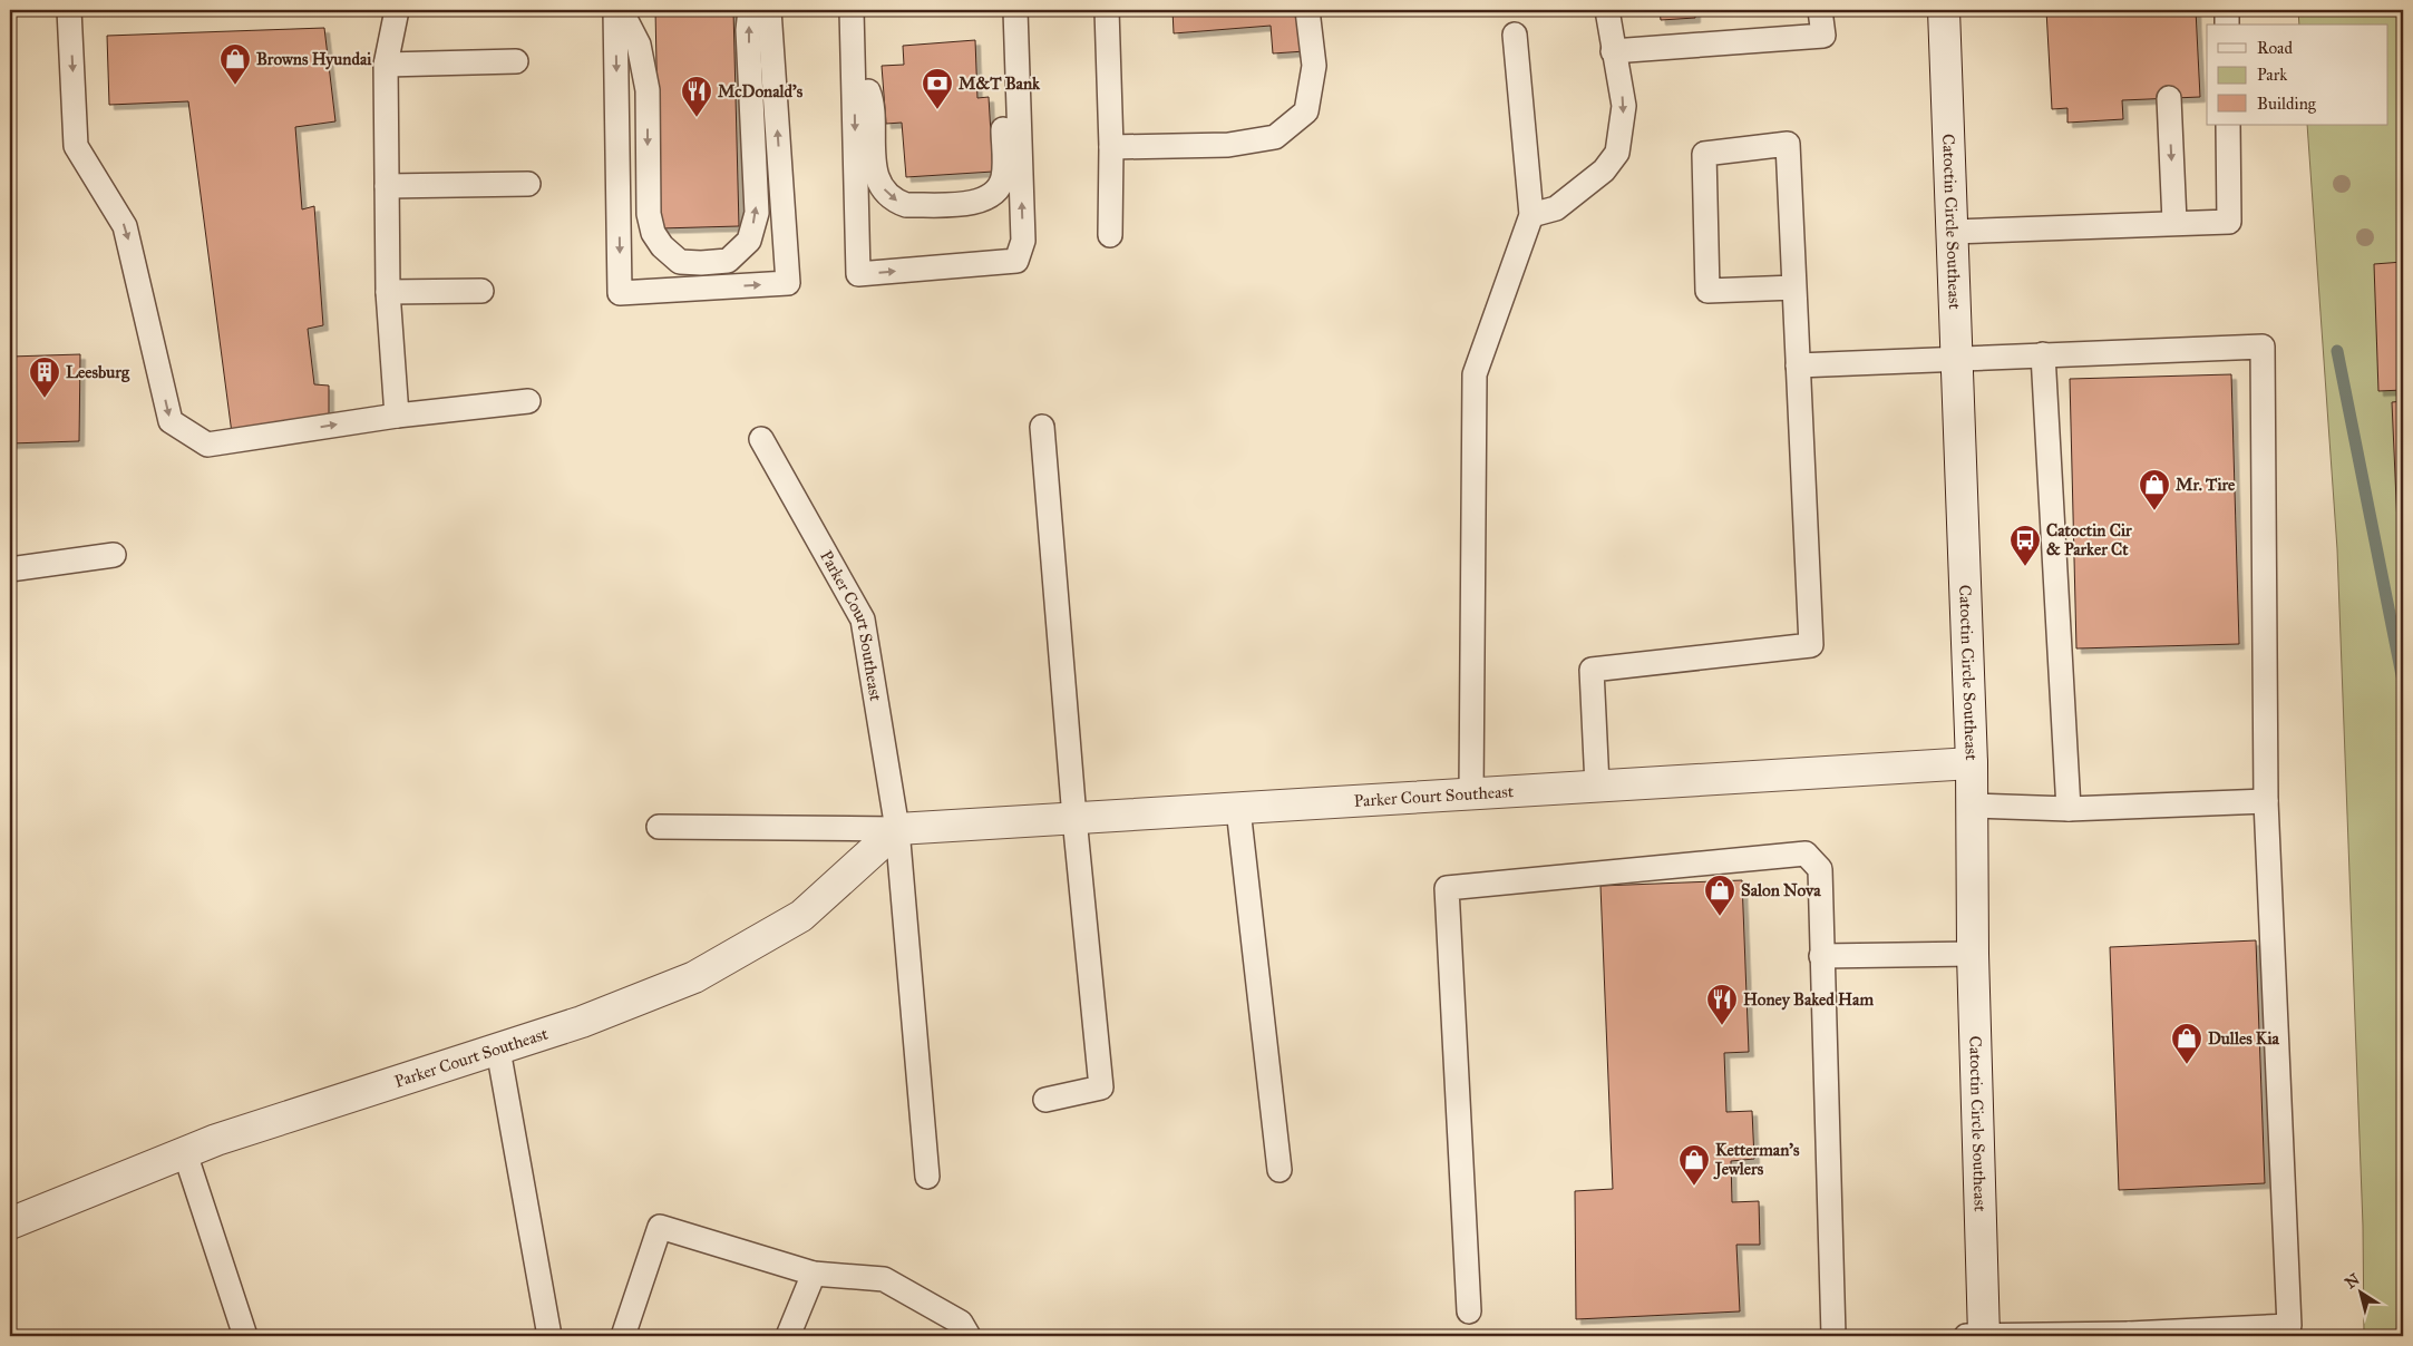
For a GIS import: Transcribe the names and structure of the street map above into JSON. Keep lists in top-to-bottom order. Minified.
{"streets":{"street":["Catoctin Circle Southeast","Parker Court Southeast"]},"crossings":[["Catoctin Circle Southeast","Parker Court Southeast"]],"places":{"shop":["Browns Hyundai","Mr. Tire","Salon Nova","Dulles Kia","Ketterman's Jewlers"],"bank":["M&T Bank"],"restaurant":["McDonald's","Honey Baked Ham"],"building":["Leesburg"],"bus stop":["Catoctin Cir & Parker Ct"]},"legend":["Road","Park","Building"],"north":"top left"}
